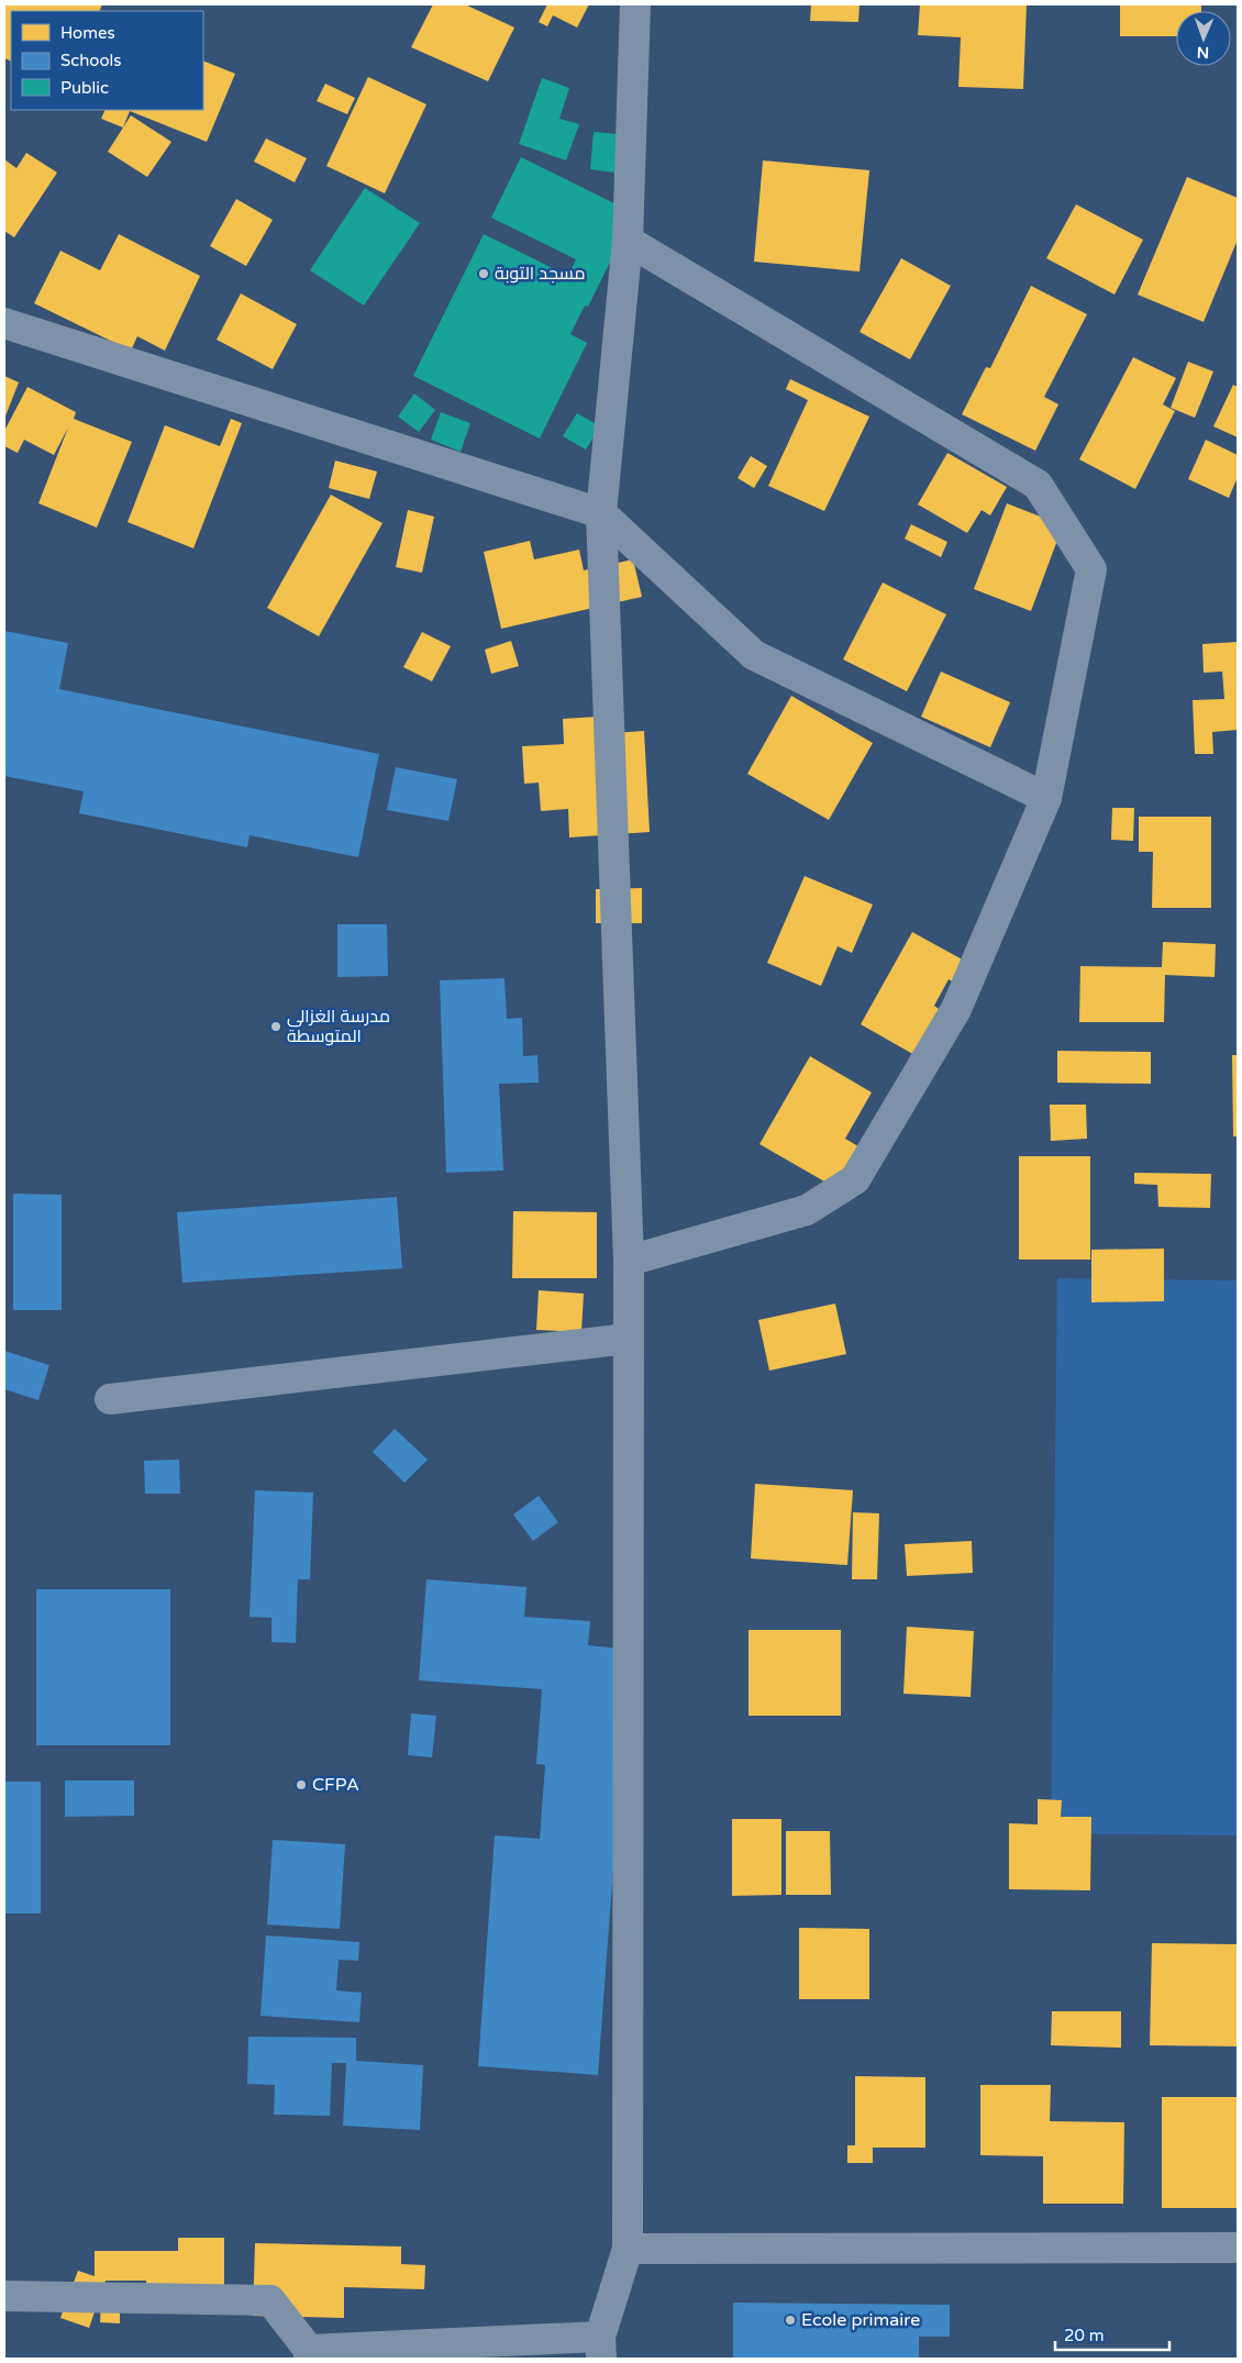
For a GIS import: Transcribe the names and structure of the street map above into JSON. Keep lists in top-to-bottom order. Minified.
{"places":["مسجد التوبة","مدرسة الغزالي المتوسطة","CFPA","Ecole primaire"],"legend":["Homes","Schools","Public"],"scale_bar":"20 m","north":"bottom"}
